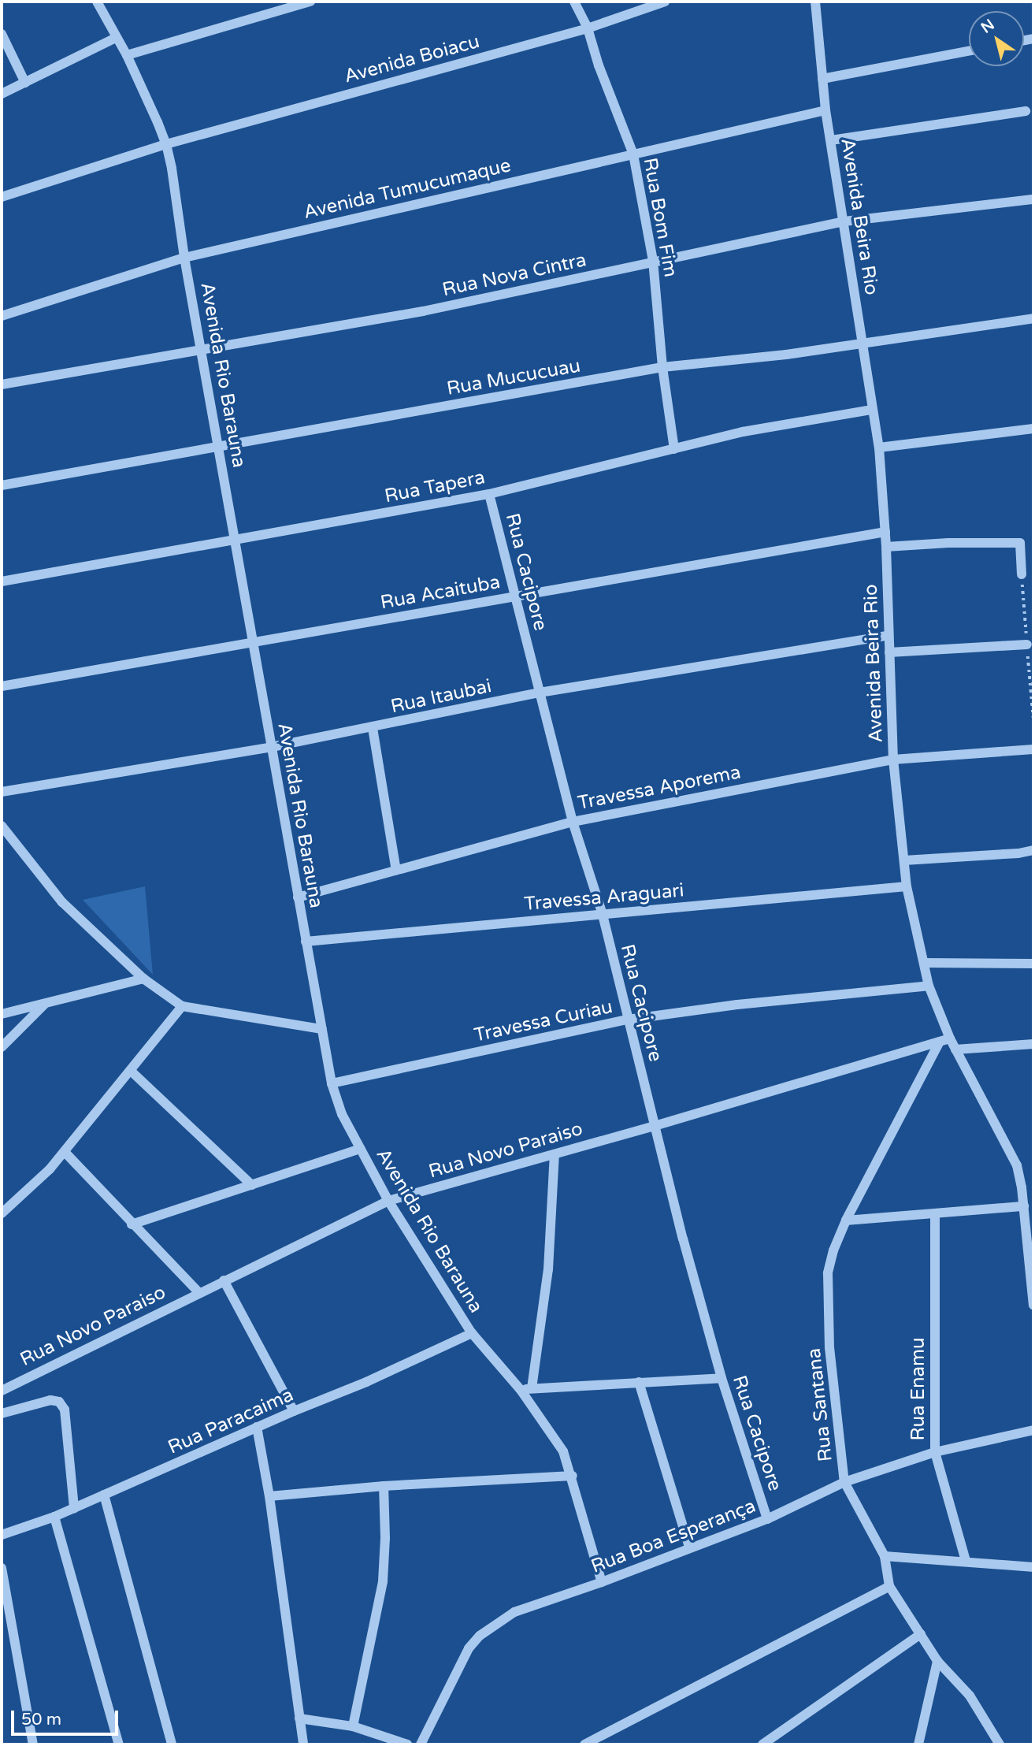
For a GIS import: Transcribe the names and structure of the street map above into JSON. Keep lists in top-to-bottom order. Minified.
{"streets":{"street":["Avenida Boiacu","Avenida Tumucumaque","Avenida Beira Rio","Rua Bom Fim","Rua Nova Cintra","Avenida Rio Barauna","Rua Mucucuau","Rua Tapera","Rua Cacipore","Rua Acaituba","Rua Itaubai","Travessa Aporema","Travessa Araguari","Travessa Curiau","Rua Novo Paraiso","Rua Enamu","Rua Santana","Rua Paracaima","Rua Boa Esperança"]},"crossings":[["Avenida Boiacu","Rua Bom Fim"],["Avenida Boiacu","Avenida Rio Barauna"],["Avenida Tumucumaque","Avenida Beira Rio"],["Avenida Tumucumaque","Rua Bom Fim"],["Avenida Tumucumaque","Avenida Rio Barauna"],["Avenida Beira Rio","Rua Nova Cintra"],["Avenida Beira Rio","Rua Mucucuau"],["Avenida Beira Rio","Rua Tapera"],["Avenida Beira Rio","Rua Acaituba"],["Avenida Beira Rio","Rua Itaubai"],["Avenida Beira Rio","Travessa Aporema"],["Avenida Beira Rio","Travessa Araguari"],["Avenida Beira Rio","Travessa Curiau"],["Avenida Beira Rio","Rua Novo Paraiso"],["Avenida Beira Rio","Rua Santana"],["Rua Bom Fim","Rua Nova Cintra"],["Rua Bom Fim","Rua Mucucuau"],["Rua Bom Fim","Rua Tapera"],["Rua Nova Cintra","Avenida Rio Barauna"],["Avenida Rio Barauna","Rua Mucucuau"],["Avenida Rio Barauna","Rua Tapera"],["Avenida Rio Barauna","Rua Acaituba"],["Avenida Rio Barauna","Rua Itaubai"],["Avenida Rio Barauna","Travessa Aporema"],["Avenida Rio Barauna","Travessa Araguari"],["Avenida Rio Barauna","Travessa Curiau"],["Avenida Rio Barauna","Rua Novo Paraiso"],["Avenida Rio Barauna","Rua Paracaima"],["Avenida Rio Barauna","Rua Boa Esperança"],["Rua Tapera","Rua Cacipore"],["Rua Cacipore","Rua Acaituba"],["Rua Cacipore","Rua Itaubai"],["Rua Cacipore","Travessa Aporema"],["Rua Cacipore","Travessa Araguari"],["Rua Cacipore","Travessa Curiau"],["Rua Cacipore","Rua Novo Paraiso"],["Rua Cacipore","Rua Boa Esperança"],["Rua Novo Paraiso","Rua Santana"],["Rua Enamu","Rua Boa Esperança"],["Rua Santana","Rua Boa Esperança"]],"scale_bar":"50 m","north":"top left"}
